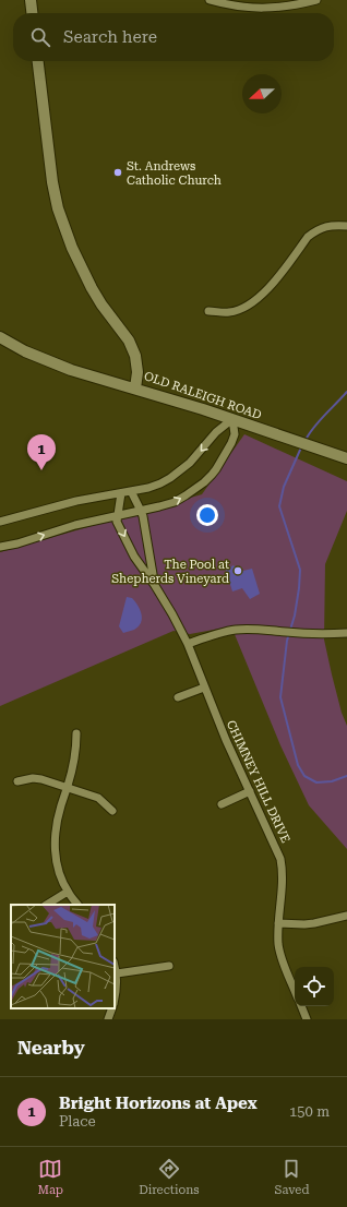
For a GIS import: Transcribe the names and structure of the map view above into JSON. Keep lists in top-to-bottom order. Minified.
{"streets":{"street":["OLD RALEIGH ROAD","CHIMNEY HILL DRIVE"]},"places":["St. Andrews Catholic Church","The Pool at Shepherds Vineyard"],"north":"left","page":{"search":"Search here","pins":"1","heading":"Nearby","list":[{"mark":"1","name":"Bright Horizons at Apex","note":"Place","value":"150 m"}],"nav":["Map","Directions","Saved"]}}
